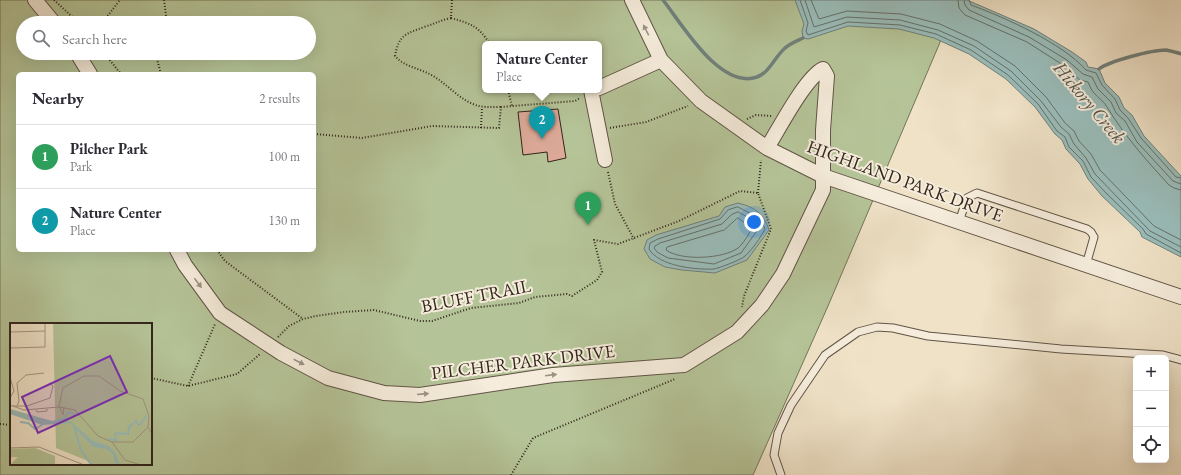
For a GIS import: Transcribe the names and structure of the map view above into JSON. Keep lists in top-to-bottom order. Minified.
{"streets":{"street":["HIGHLAND PARK DRIVE","PILCHER PARK DRIVE"],"path":["BLUFF TRAIL"]},"crossings":[["HIGHLAND PARK DRIVE","PILCHER PARK DRIVE"],["BLUFF TRAIL","PILCHER PARK DRIVE"]],"one_way":["PILCHER PARK DRIVE"],"water":["Hickory Creek"],"page":{"search":"Search here","popup":["Nature Center","Place"],"heading":["Nearby","2 results"],"pins":["2","1"],"list":[{"mark":"1","name":"Pilcher Park","note":"Park","value":"100 m"},{"mark":"2","name":"Nature Center","note":"Place","value":"130 m"}],"map_buttons":["+","−"]}}
